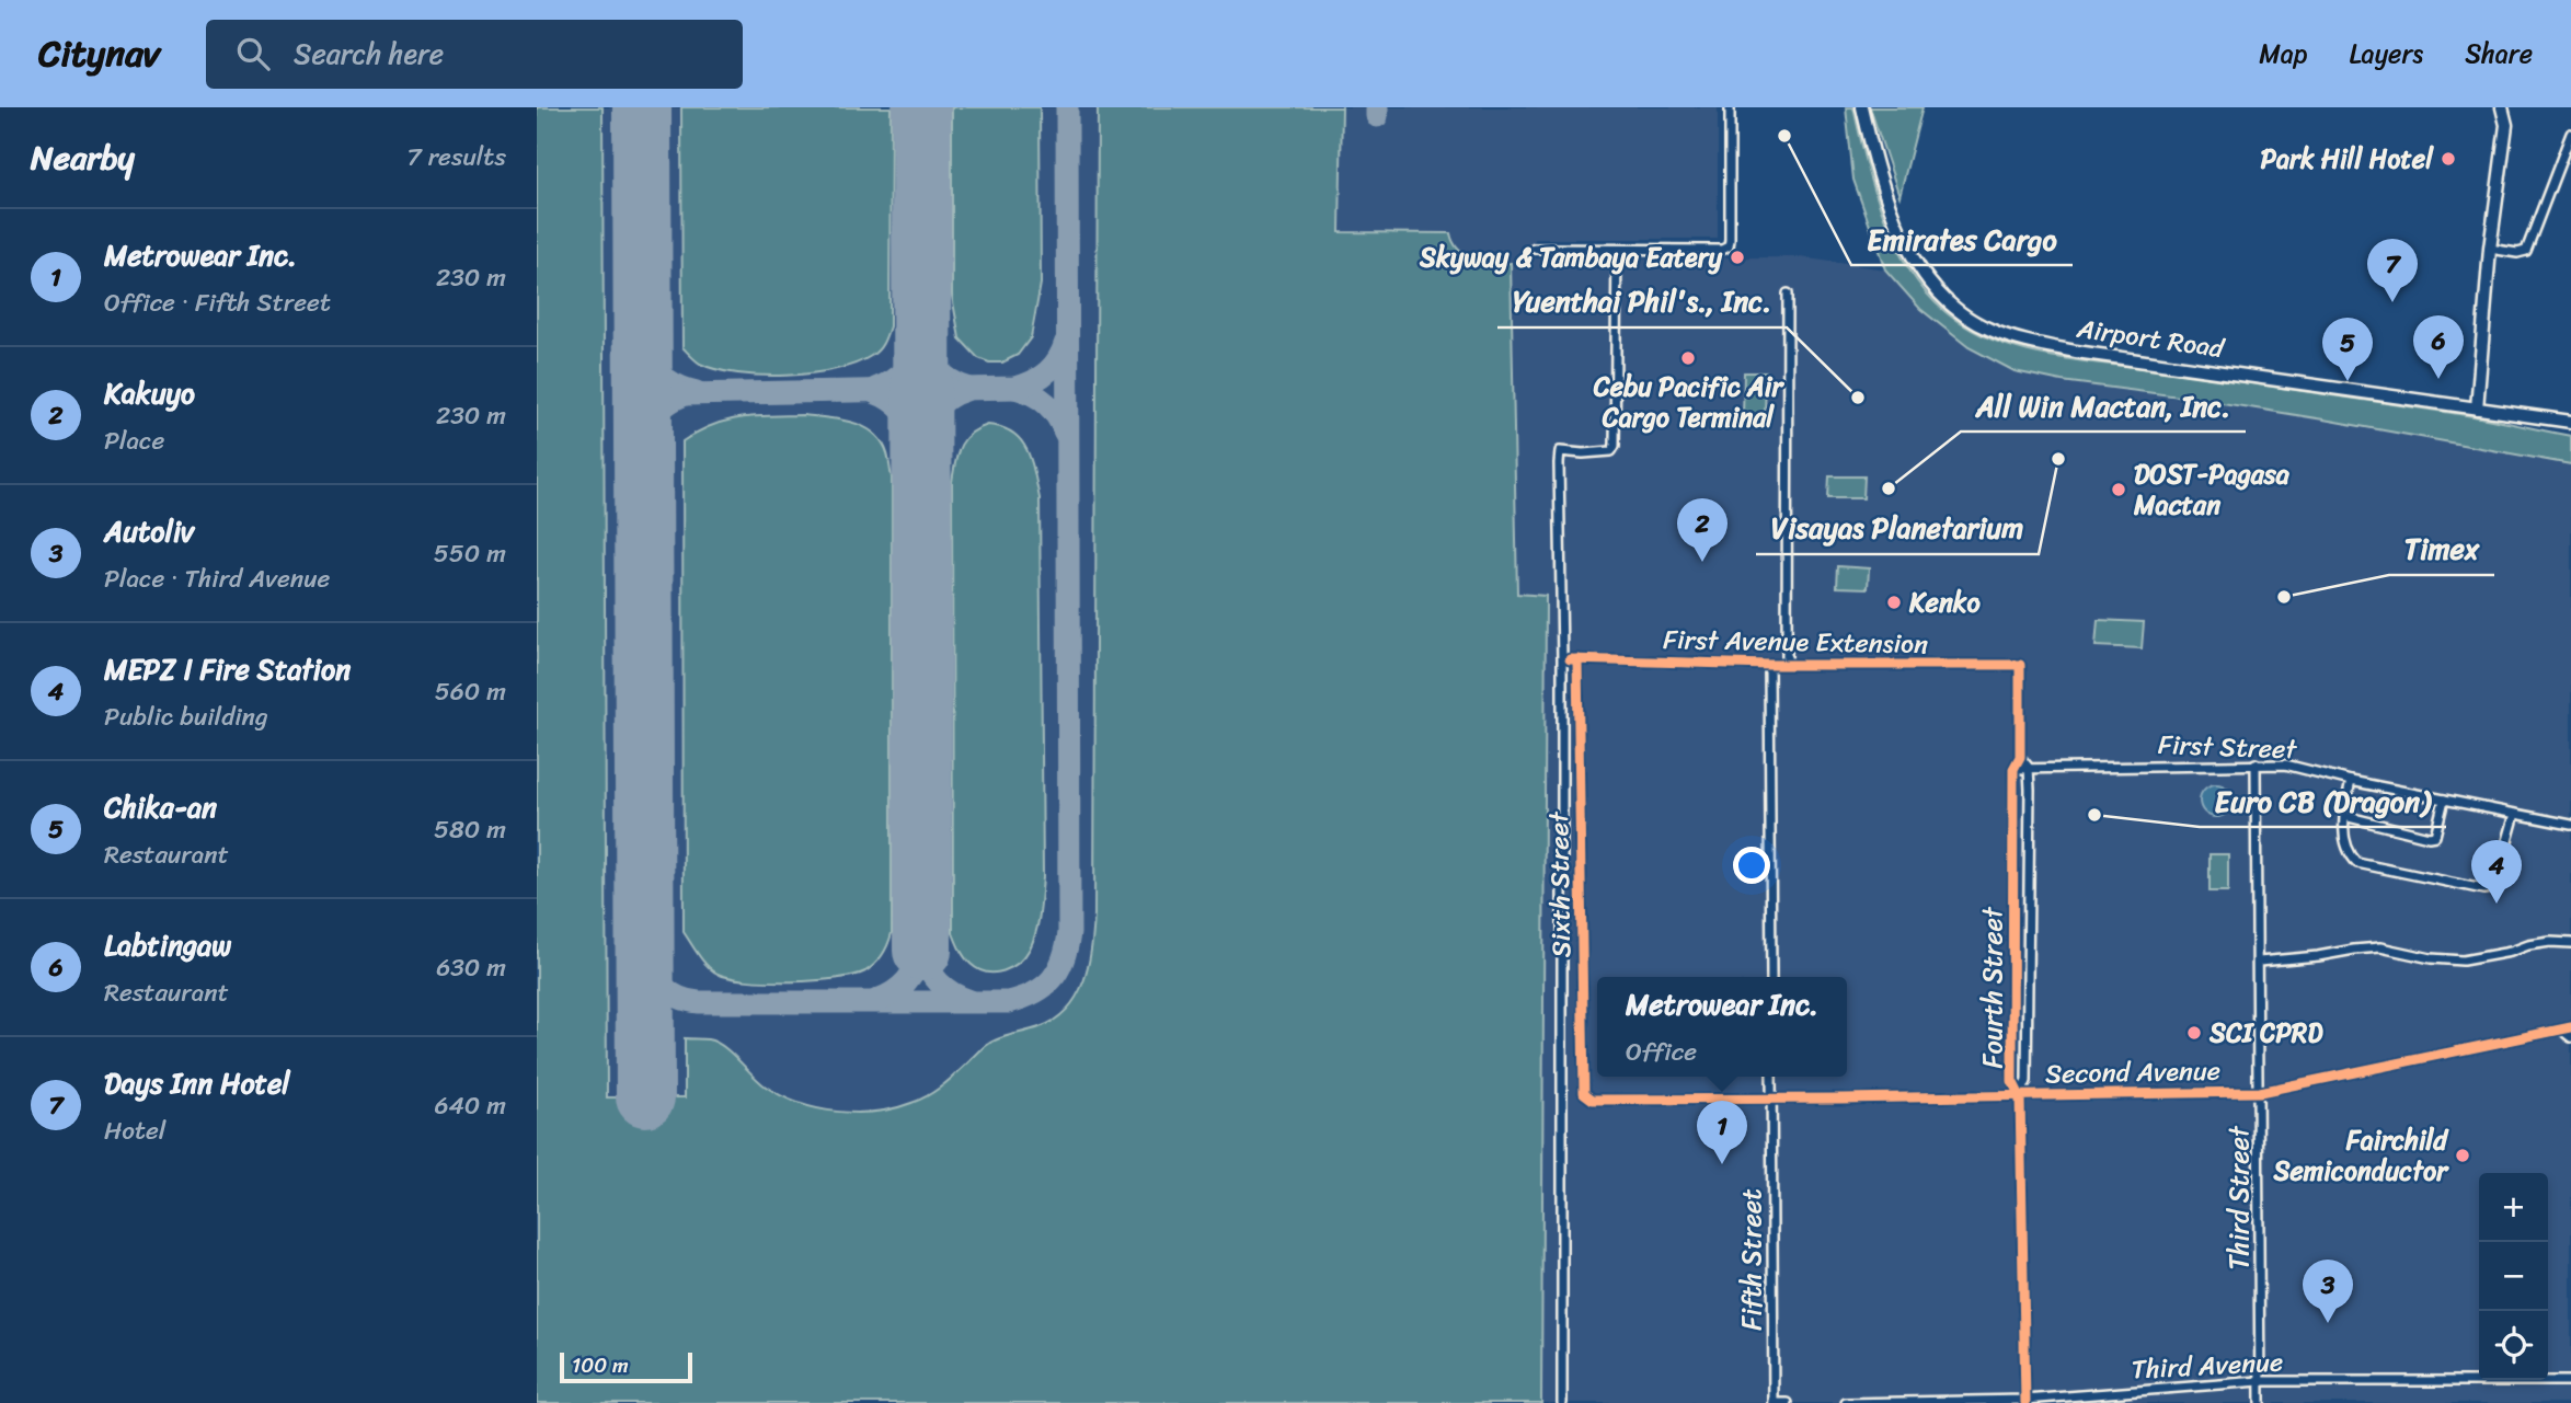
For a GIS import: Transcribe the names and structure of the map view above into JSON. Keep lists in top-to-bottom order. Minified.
{"streets":{"street":["Airport Road","First Avenue Extension","First Street","Sixth Street","Fourth Street","Second Avenue","Third Street","Fifth Street","Third Avenue"]},"crossings":[["First Avenue Extension","Sixth Street"],["First Street","Fourth Street"],["First Street","Third Street"],["Sixth Street","Second Avenue"],["Fourth Street","Second Avenue"],["Fourth Street","Third Avenue"],["Second Avenue","Third Street"],["Second Avenue","Fifth Street"],["Third Street","Third Avenue"]],"places":["Emirates Cargo","Park Hill Hotel","Skyway & Tambaya Eatery","Cebu Pacific Air Cargo Terminal","Yuenthai Phil's., Inc.","Visayas Planetarium","All Win Mactan, Inc.","DOST-Pagasa Mactan","Timex","Kenko","Euro CB (Dragon)","SCI CPRD","Fairchild Semiconductor"],"scale_bar":"100 m","page":{"header":"Citynav","search":"Search here","nav":["Map","Layers","Share"],"heading":["Nearby","7 results"],"list":[{"mark":"1","name":"Metrowear Inc.","note":"Office · Fifth Street","value":"230 m"},{"mark":"2","name":"Kakuyo","note":"Place","value":"230 m"},{"mark":"3","name":"Autoliv","note":"Place · Third Avenue","value":"550 m"},{"mark":"4","name":"MEPZ I Fire Station","note":"Public building","value":"560 m"},{"mark":"5","name":"Chika-an","note":"Restaurant","value":"580 m"},{"mark":"6","name":"Labtingaw","note":"Restaurant","value":"630 m"},{"mark":"7","name":"Days Inn Hotel","note":"Hotel","value":"640 m"}],"pins":["7","6","5","2","4","1","3"],"popup":["Metrowear Inc.","Office"],"map_buttons":["+","−"],"scale":"100 m"}}
